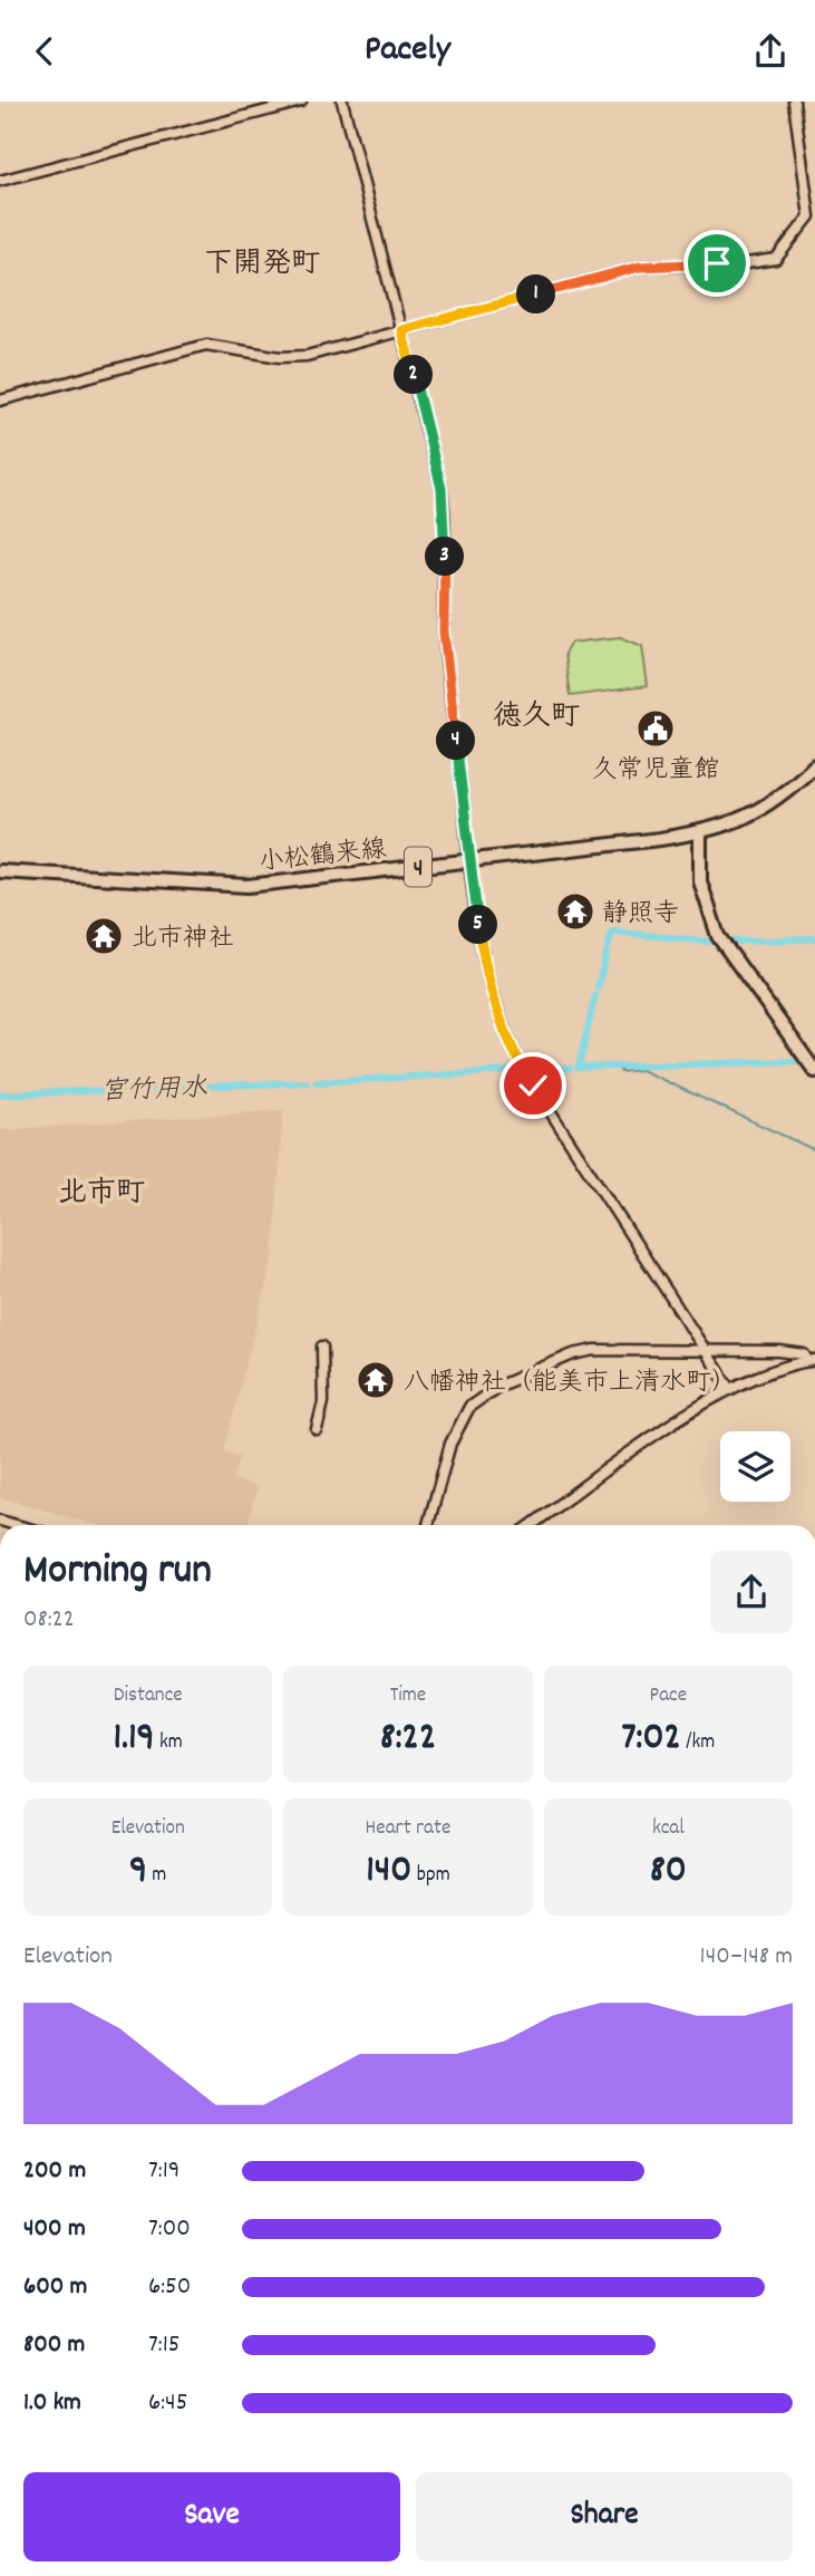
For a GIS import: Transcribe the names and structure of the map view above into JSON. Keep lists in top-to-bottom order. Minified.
{"streets":{"main road":["小松鶴来線","4"]},"districts":["下開発町","徳久町","北市町"],"water":["宮竹用水"],"places":{"public building":["久常児童館"],"temple":["静照寺","北市神社","八幡神社（能美市上清水町）"]},"page":{"header":"Pacely","pins":["1","2","3","4","5"],"heading":["Morning run","08:22"],"stats":[["Distance","1.19 km"],["Time","8:22"],["Pace","7:02 /km"],["Elevation","9 m"],["Heart rate","140 bpm"],["kcal","80"]],"chart":["Elevation","140–148 m"],"list":[{"name":"200 m","note":"7:19"},{"name":"400 m","note":"7:00"},{"name":"600 m","note":"6:50"},{"name":"800 m","note":"7:15"},{"name":"1.0 km","note":"6:45"}],"buttons":["Save","Share"]}}
